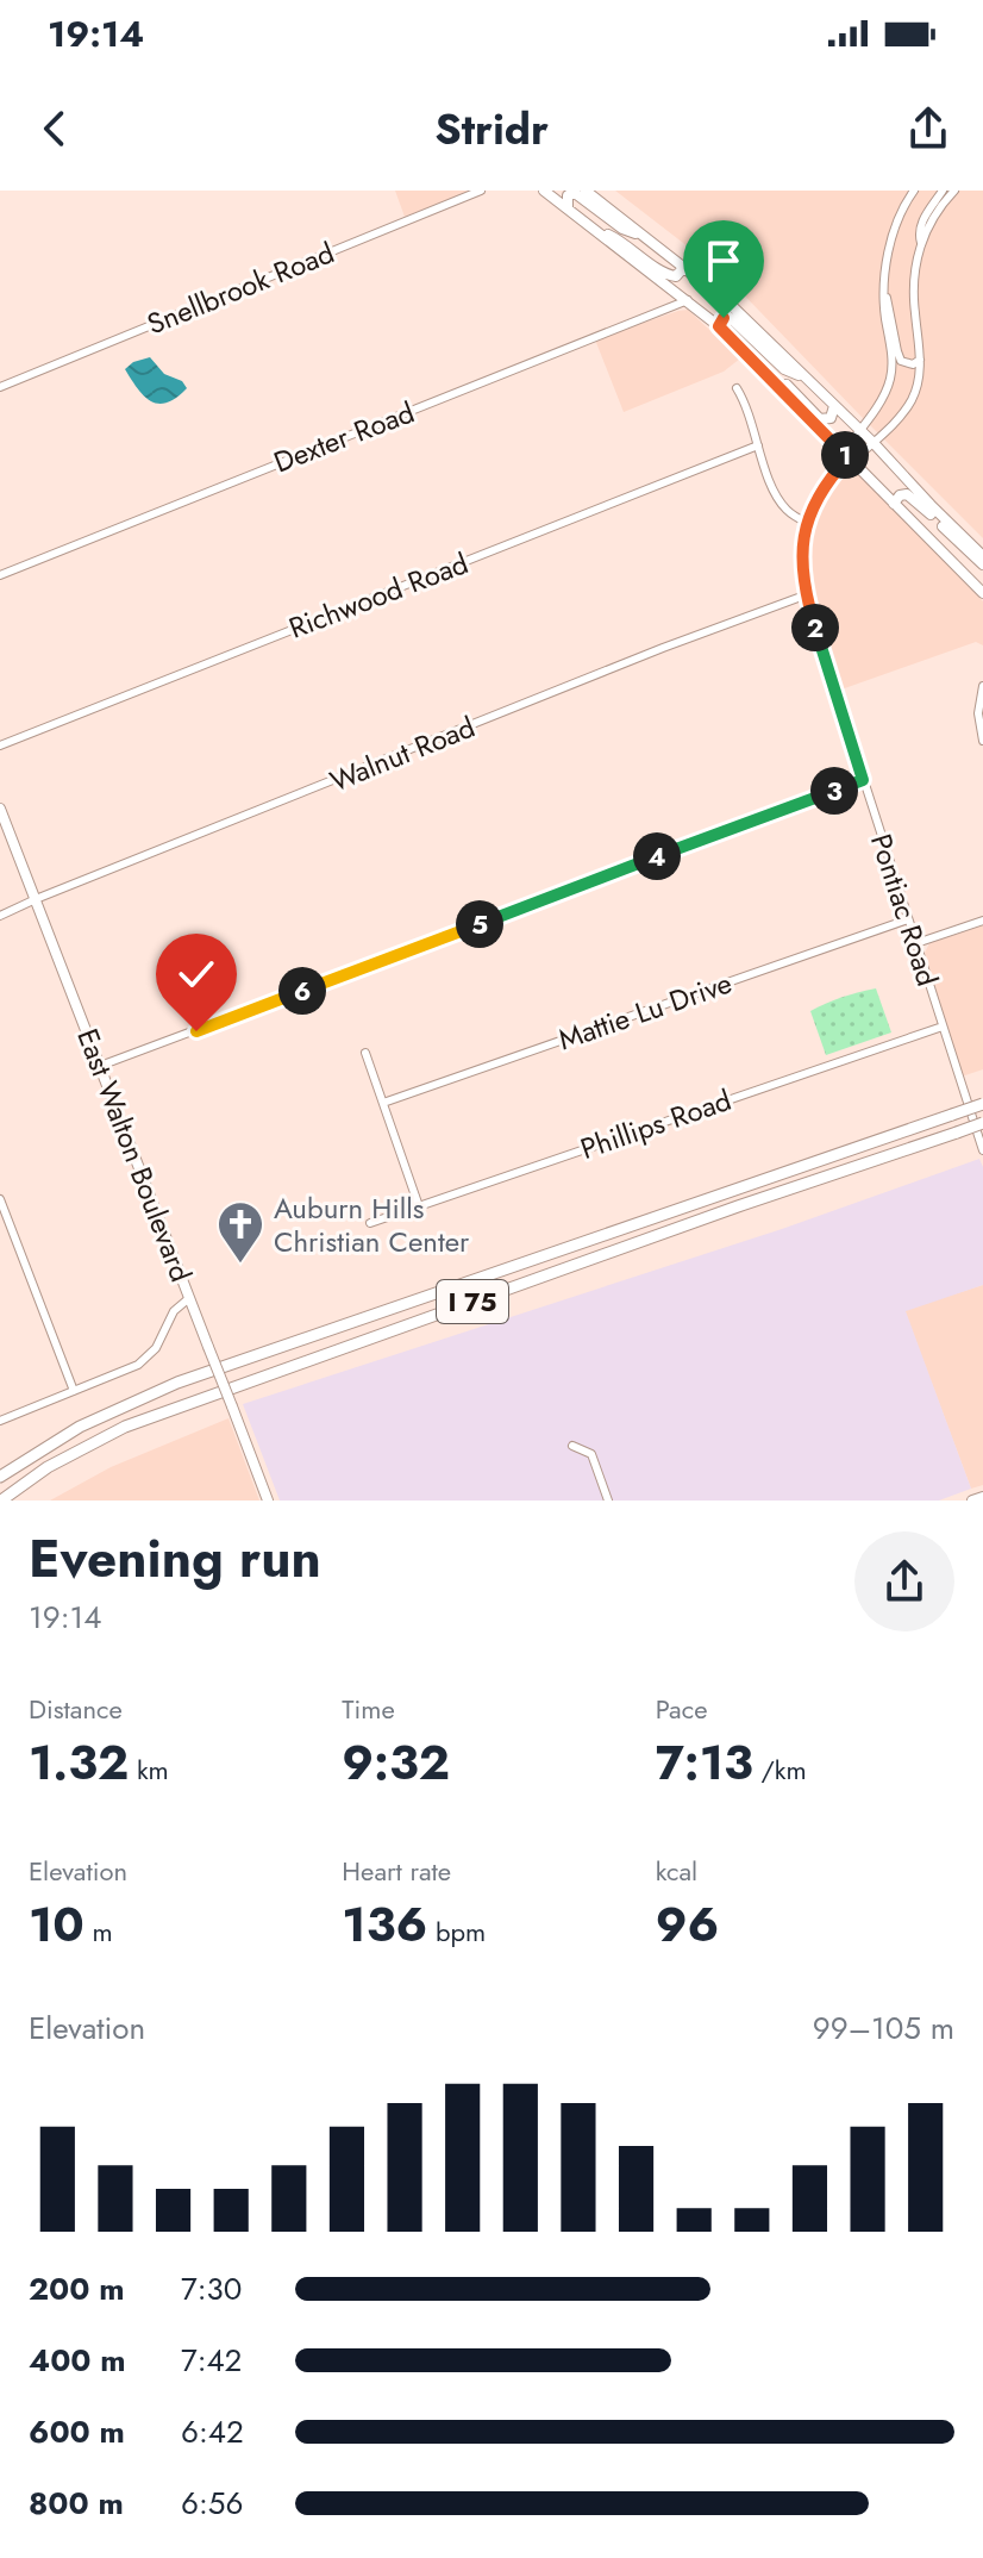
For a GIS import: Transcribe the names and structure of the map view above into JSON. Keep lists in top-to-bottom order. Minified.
{"streets":{"highway":["I 75"],"main road":["East Walton Boulevard"],"street":["Snellbrook Road","Dexter Road","Richwood Road","Walnut Road","Pontiac Road","Mattie Lu Drive","Phillips Road"]},"crossings":[["Walnut Road","Pontiac Road"],["Walnut Road","East Walton Boulevard"],["Pontiac Road","Mattie Lu Drive"],["Pontiac Road","Phillips Road"]],"places":{"church":["Auburn Hills Christian Center"]},"page":{"status":"19:14","header":"Stridr","pins":["1","2","3","4","5","6"],"heading":["Evening run","19:14"],"stats":[["Distance","1.32 km"],["Time","9:32"],["Pace","7:13 /km"],["Elevation","10 m"],["Heart rate","136 bpm"],["kcal","96"]],"chart":["Elevation","99–105 m"],"list":[{"name":"200 m","note":"7:30"},{"name":"400 m","note":"7:42"},{"name":"600 m","note":"6:42"},{"name":"800 m","note":"6:56"}]}}
